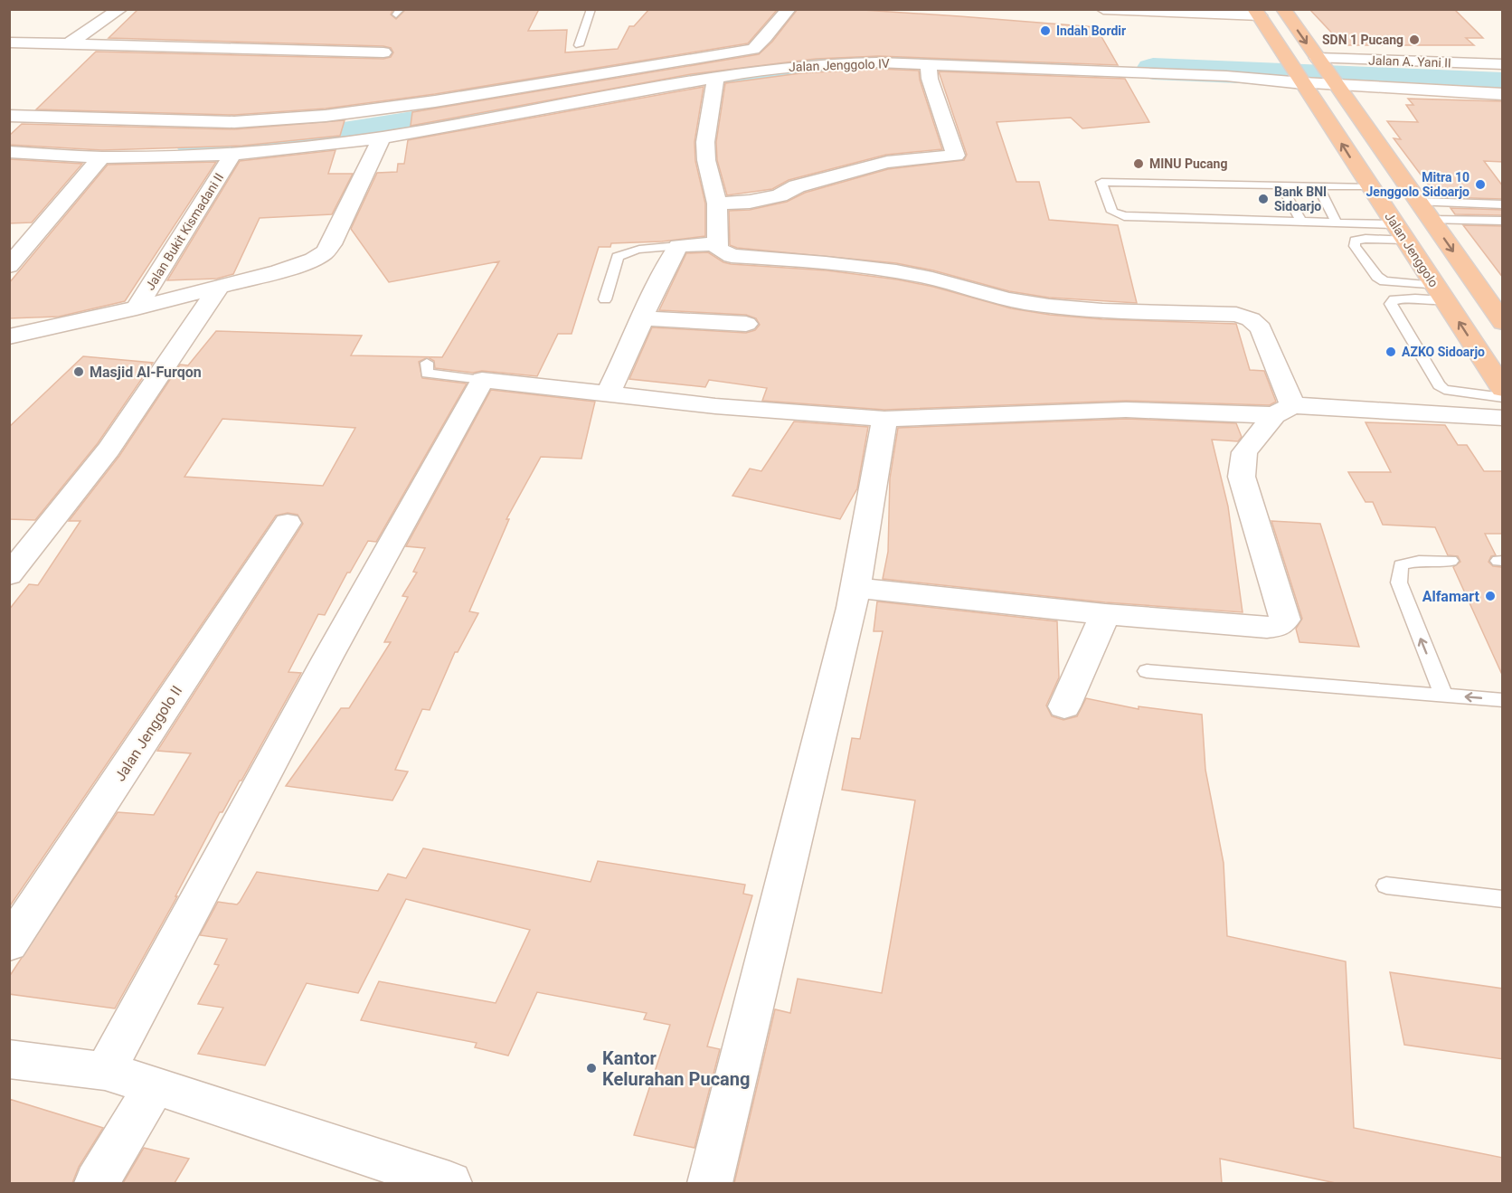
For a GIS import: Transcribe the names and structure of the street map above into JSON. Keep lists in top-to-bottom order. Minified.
{"streets":{"highway":["Jalan Jenggolo"],"street":["Jalan A. Yani II","Jalan Jenggolo IV","Jalan Bukit Kismadani II","Jalan Jenggolo II"]},"crossings":[["Jalan A. Yani II","Jalan Jenggolo IV"],["Jalan Jenggolo IV","Jalan Bukit Kismadani II"],["Jalan Jenggolo IV","Jalan Jenggolo"]],"places":["Indah Bordir","SDN 1 Pucang","MINU Pucang","Mitra 10 Jenggolo Sidoarjo","Bank BNI Sidoarjo","AZKO Sidoarjo","Masjid Al-Furqon","Alfamart","Kantor Kelurahan Pucang"]}
